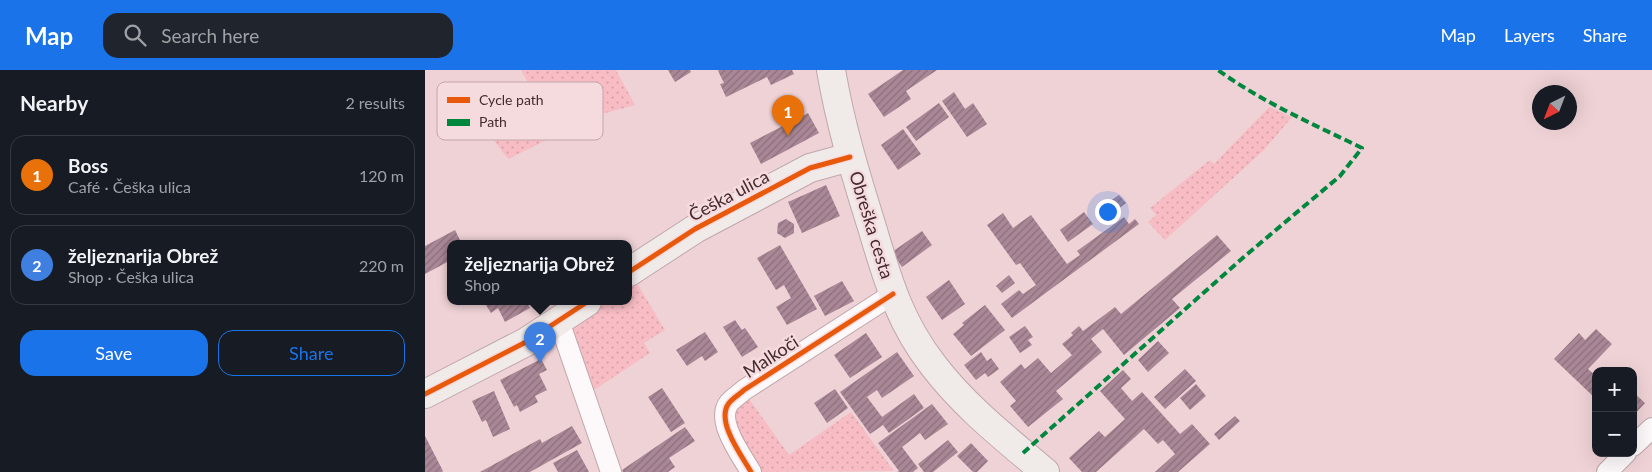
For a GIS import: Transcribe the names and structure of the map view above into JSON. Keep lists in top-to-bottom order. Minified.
{"streets":{"main road":["Češka ulica","Obreška cesta"],"street":["Malkoči"]},"crossings":[["Češka ulica","Obreška cesta"],["Obreška cesta","Malkoči"]],"legend":["Cycle path","Path"],"north":"bottom left","page":{"header":"Map","search":"Search here","nav":["Map","Layers","Share"],"heading":["Nearby","2 results"],"pins":["1","2"],"list":[{"mark":"1","name":"Boss","note":"Café · Češka ulica","value":"120 m"},{"mark":"2","name":"željeznarija Obrež","note":"Shop · Češka ulica","value":"220 m"}],"popup":["željeznarija Obrež","Shop"],"buttons":["Save","Share"],"map_buttons":["+","−"]}}
